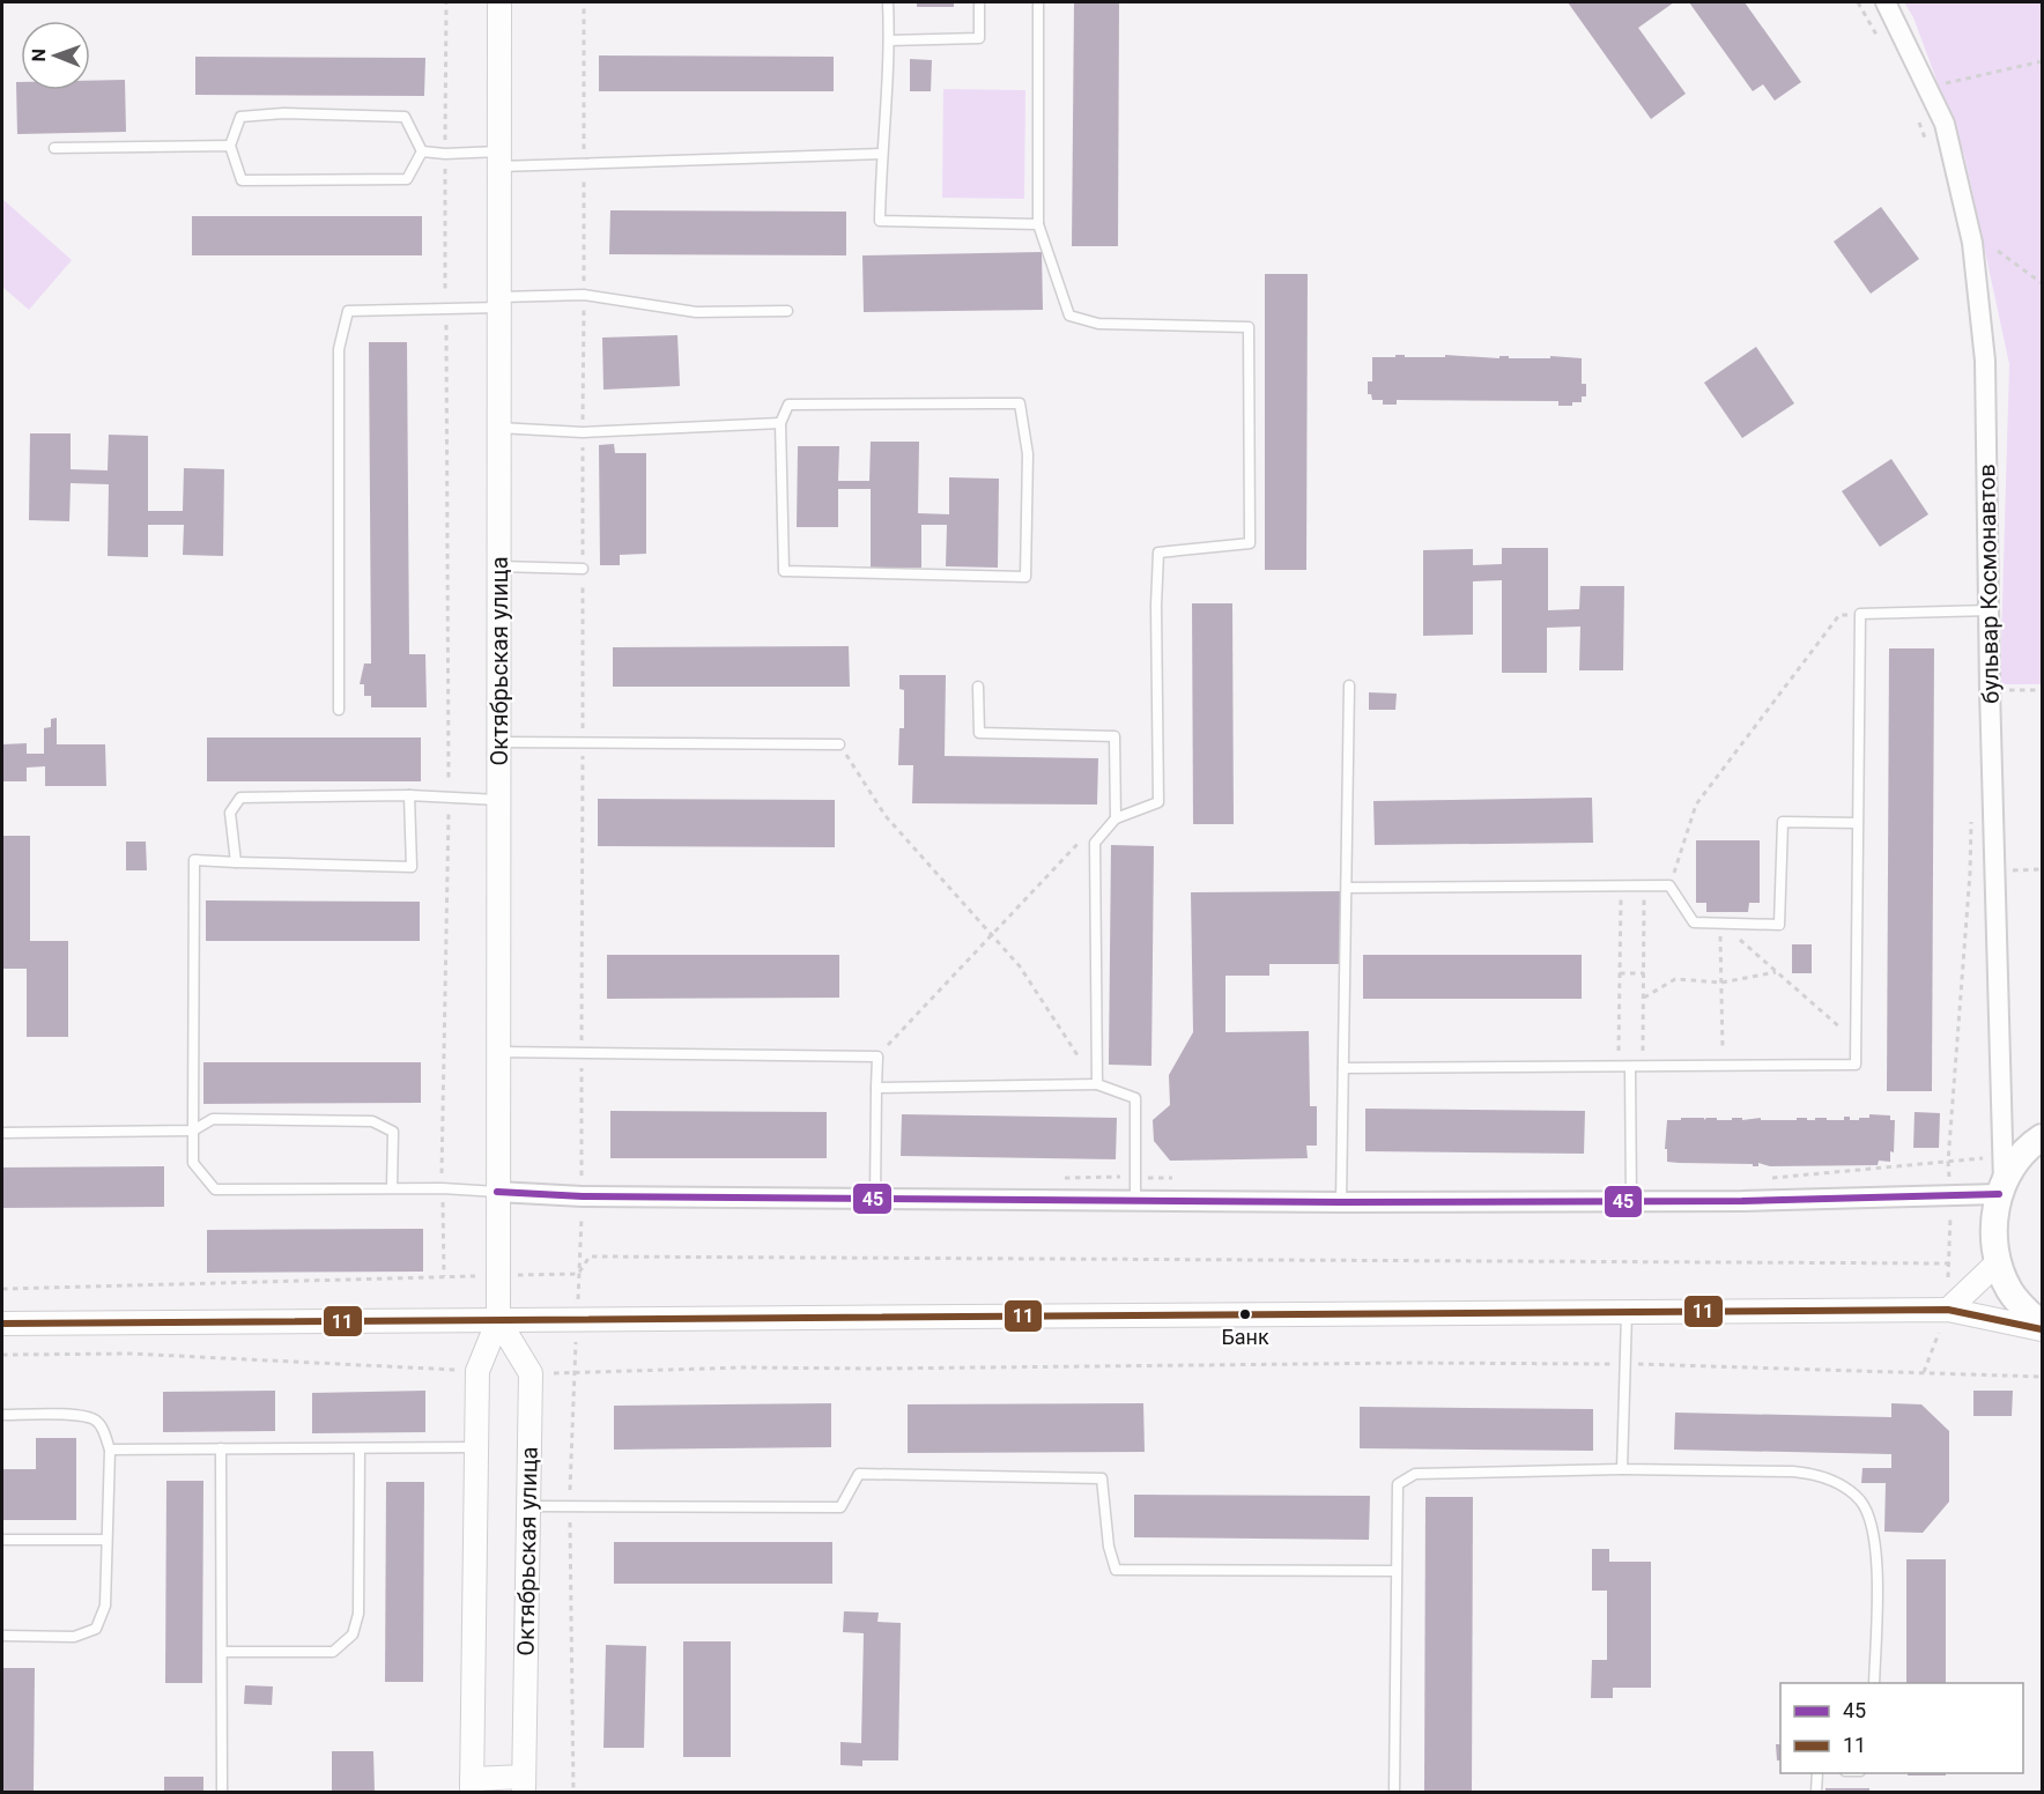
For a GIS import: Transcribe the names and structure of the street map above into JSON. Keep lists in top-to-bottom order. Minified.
{"streets":{"street":["бульвар Космонавтов","Октябрьская улица"]},"places":["Банк"],"lines":["transit line 45","transit line 11"],"legend":["45","11"],"north":"left"}
